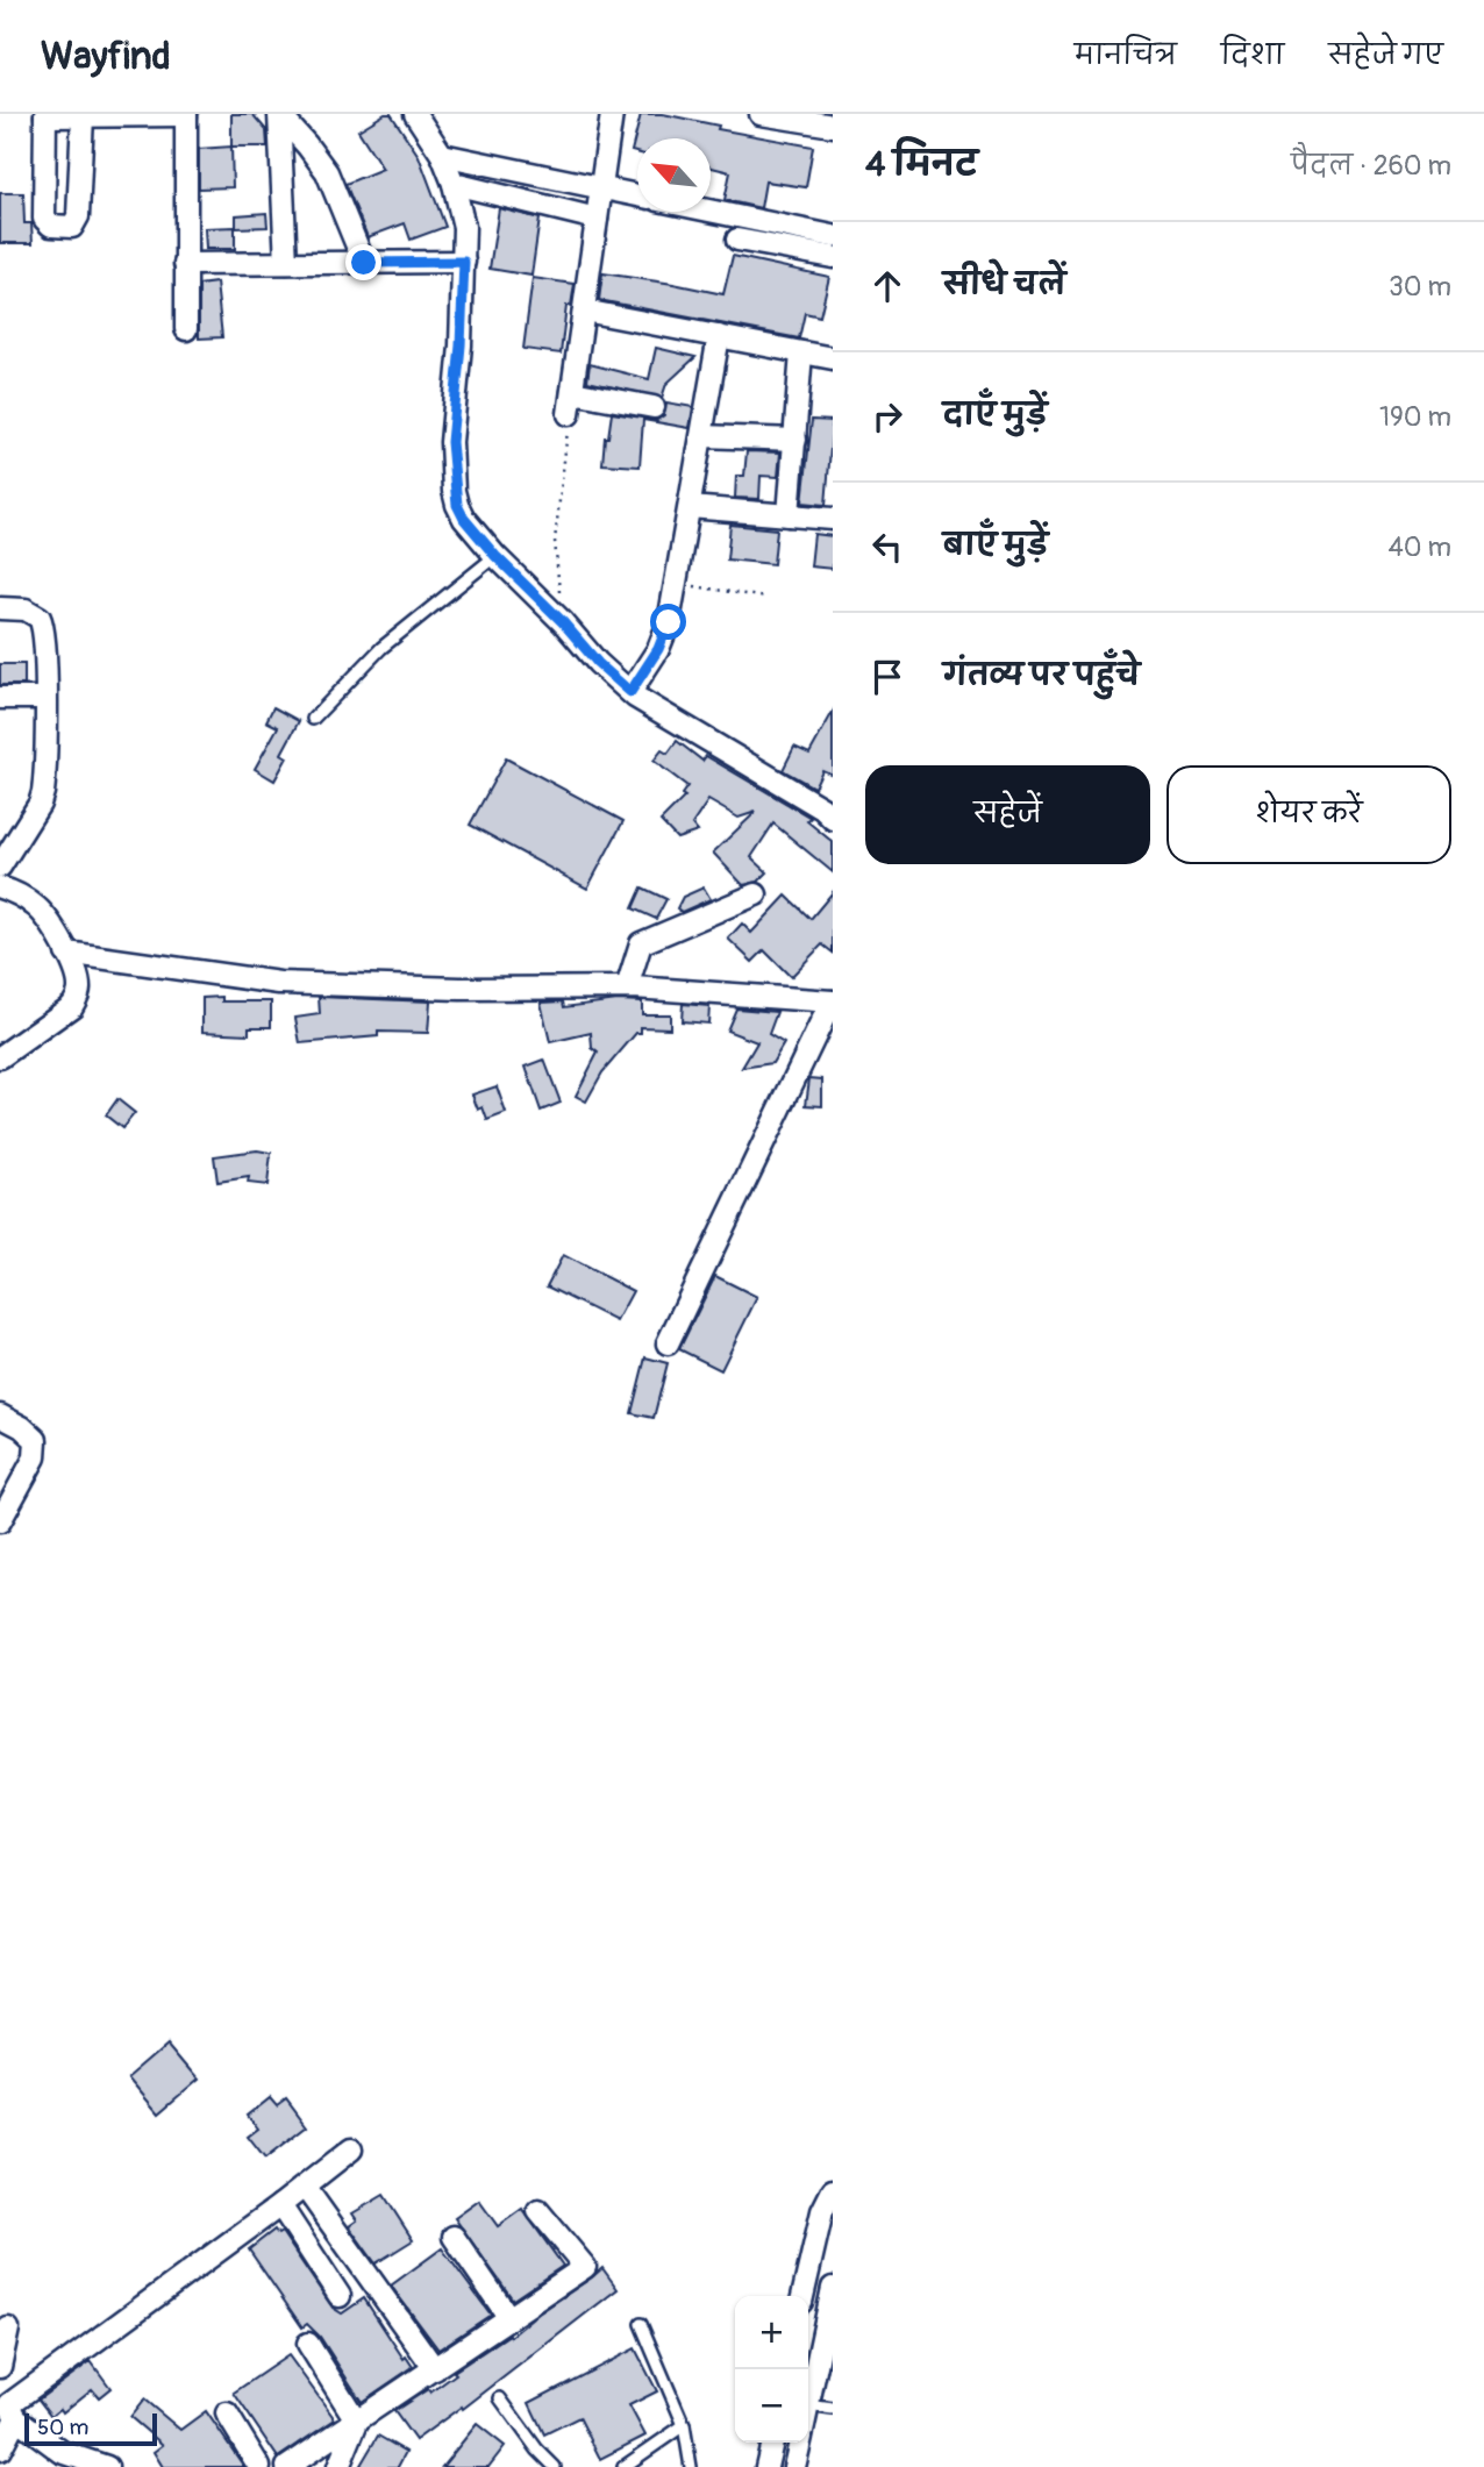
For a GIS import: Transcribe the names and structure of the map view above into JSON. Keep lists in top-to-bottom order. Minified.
{"scale_bar":"50 m","north":"top left","page":{"header":"Wayfind","nav":["मानचित्र","दिशा","सहेजे गए"],"heading":["4 मिनट","पैदल · 260 m"],"list":[["सीधे चलें","30 m"],["दाएँ मुड़ें","190 m"],["बाएँ मुड़ें","40 m"],"गंतव्य पर पहुँचे"],"buttons":["सहेजें","शेयर करें"],"map_buttons":["+","−"],"scale":"50 m"}}
